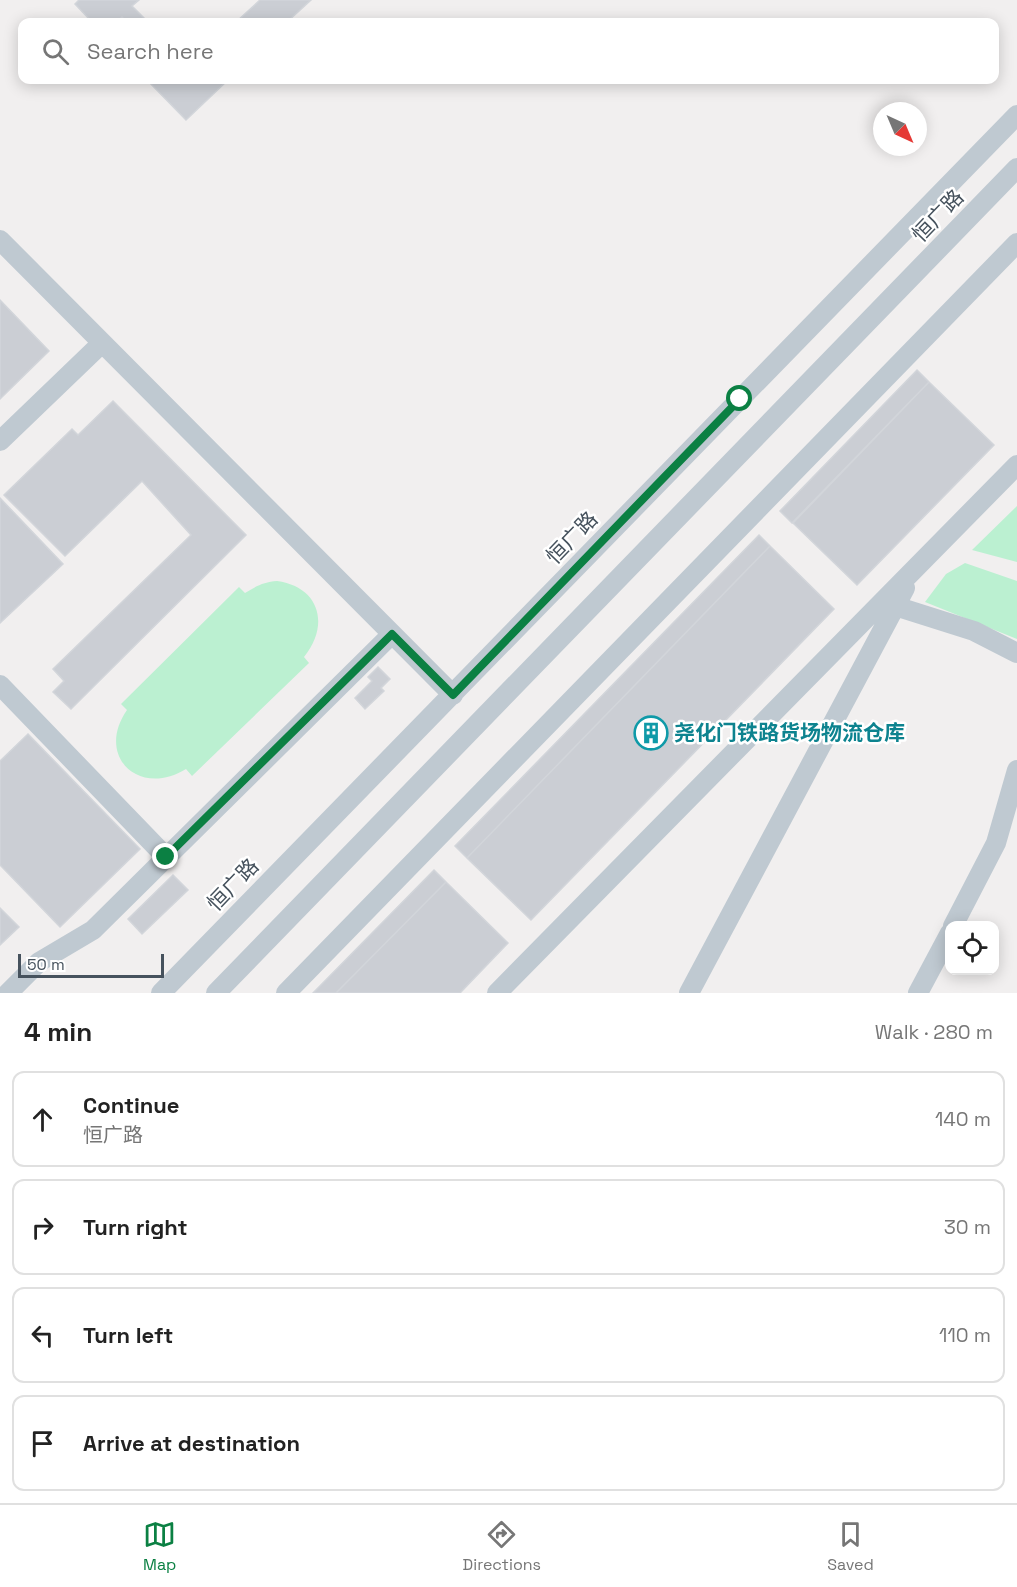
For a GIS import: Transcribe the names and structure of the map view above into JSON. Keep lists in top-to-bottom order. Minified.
{"streets":{"street":["恒广路"]},"places":{"building":["尧化门铁路货场物流仓库"]},"scale_bar":"50 m","north":"bottom right","page":{"search":"Search here","scale":"50 m","heading":["4 min","Walk · 280 m"],"list":[["Continue","恒广路","140 m"],["Turn right","30 m"],["Turn left","110 m"],"Arrive at destination"],"nav":["Map","Directions","Saved"]}}
